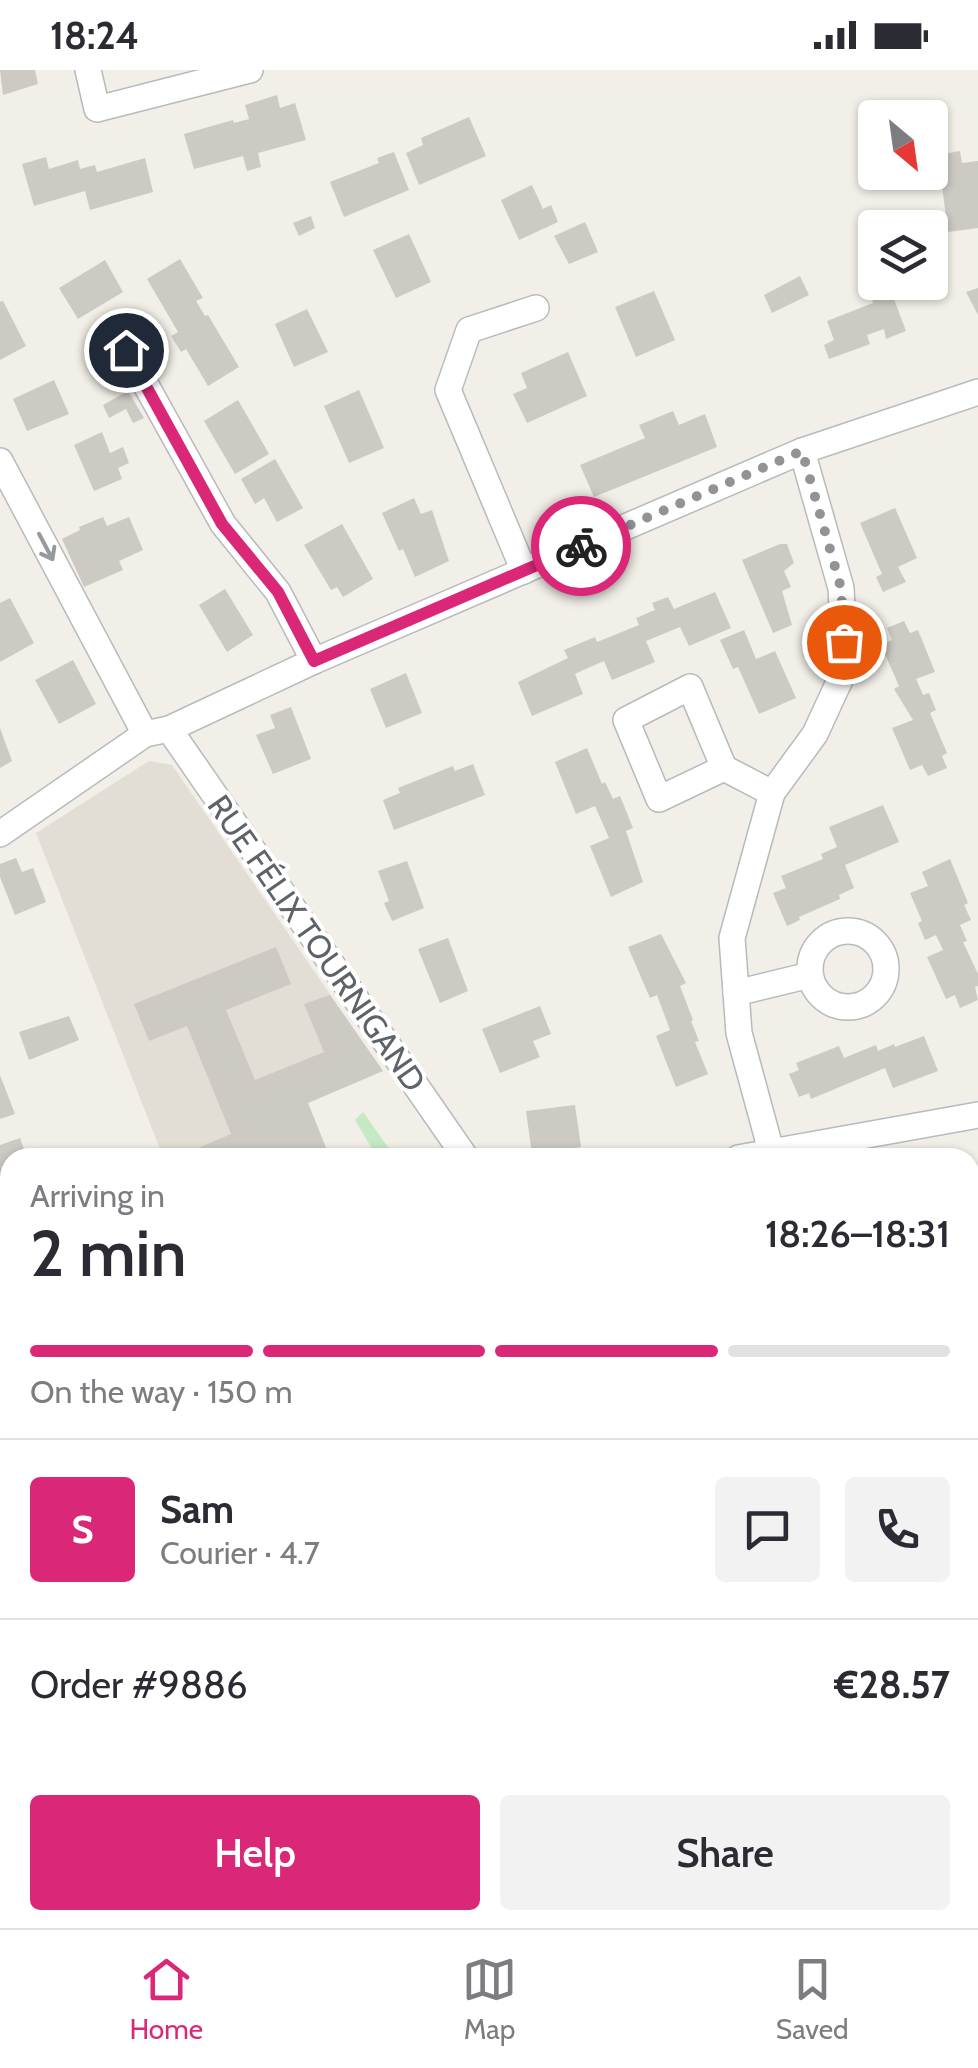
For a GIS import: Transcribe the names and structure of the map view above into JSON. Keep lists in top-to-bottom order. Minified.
{"streets":{"street":["RUE FÉLIX TOURNIGAND"]},"north":"bottom right","page":{"status":"18:24","heading":["2 min","Arriving in","18:26–18:31"],"panel":["Sam","Courier · 4.7","Order #9886","€28.57"],"bar":"On the way · 150 m","round":"S","buttons":["Help","Share"],"tabs":["Home","Map","Saved"]}}
